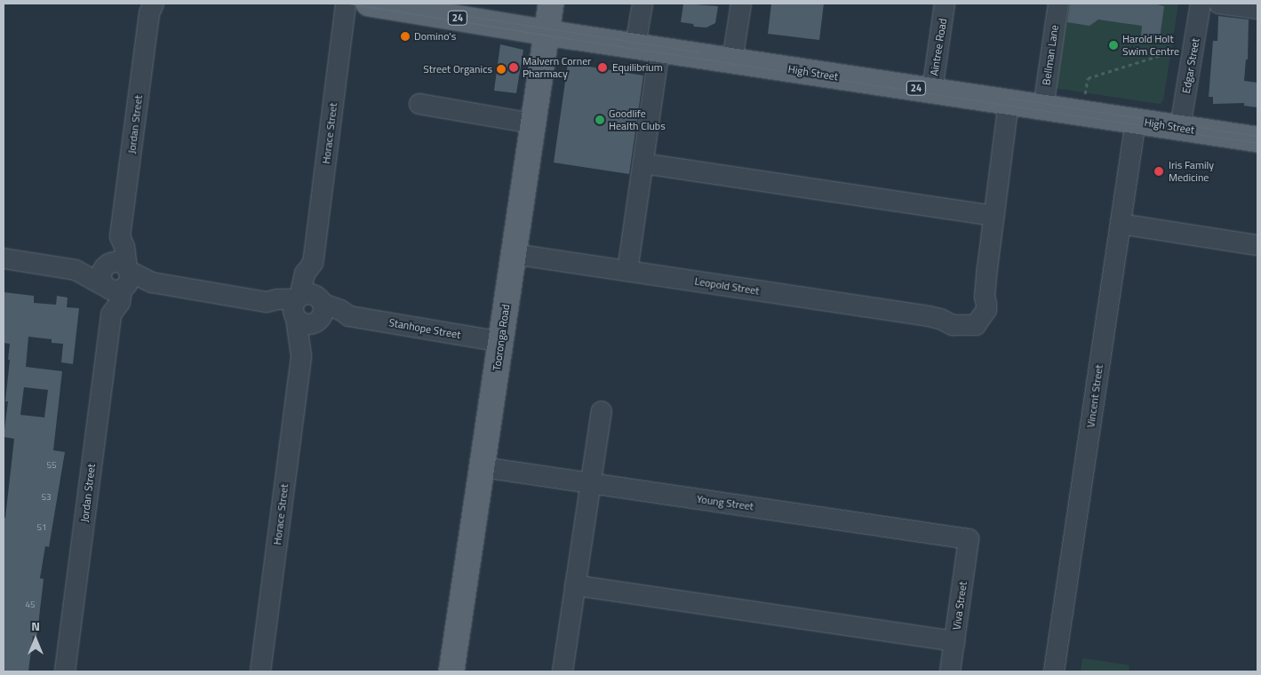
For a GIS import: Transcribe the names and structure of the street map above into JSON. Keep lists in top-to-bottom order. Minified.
{"streets":{"main road":["24","High Street","Tooronga Road"],"street":["Aintree Road","Bellman Lane","Edgar Street","Jordan Street","Horace Street","Leopold Street","Stanhope Street","Vincent Street","Young Street","Viva Street"]},"crossings":[["Aintree Road","High Street"],["Bellman Lane","High Street"],["Edgar Street","High Street"],["High Street","Leopold Street"],["High Street","Tooronga Road"],["High Street","Vincent Street"],["Horace Street","Stanhope Street"],["Leopold Street","Tooronga Road"],["Stanhope Street","Tooronga Road"],["Tooronga Road","Young Street"],["Young Street","Viva Street"]],"places":["Domino's","Harold Holt Swim Centre","Malvern Corner Pharmacy","Equilibrium","Street Organics","Goodlife Health Clubs","Iris Family Medicine"],"house_numbers":["55","53","51","45"],"north":"top"}
